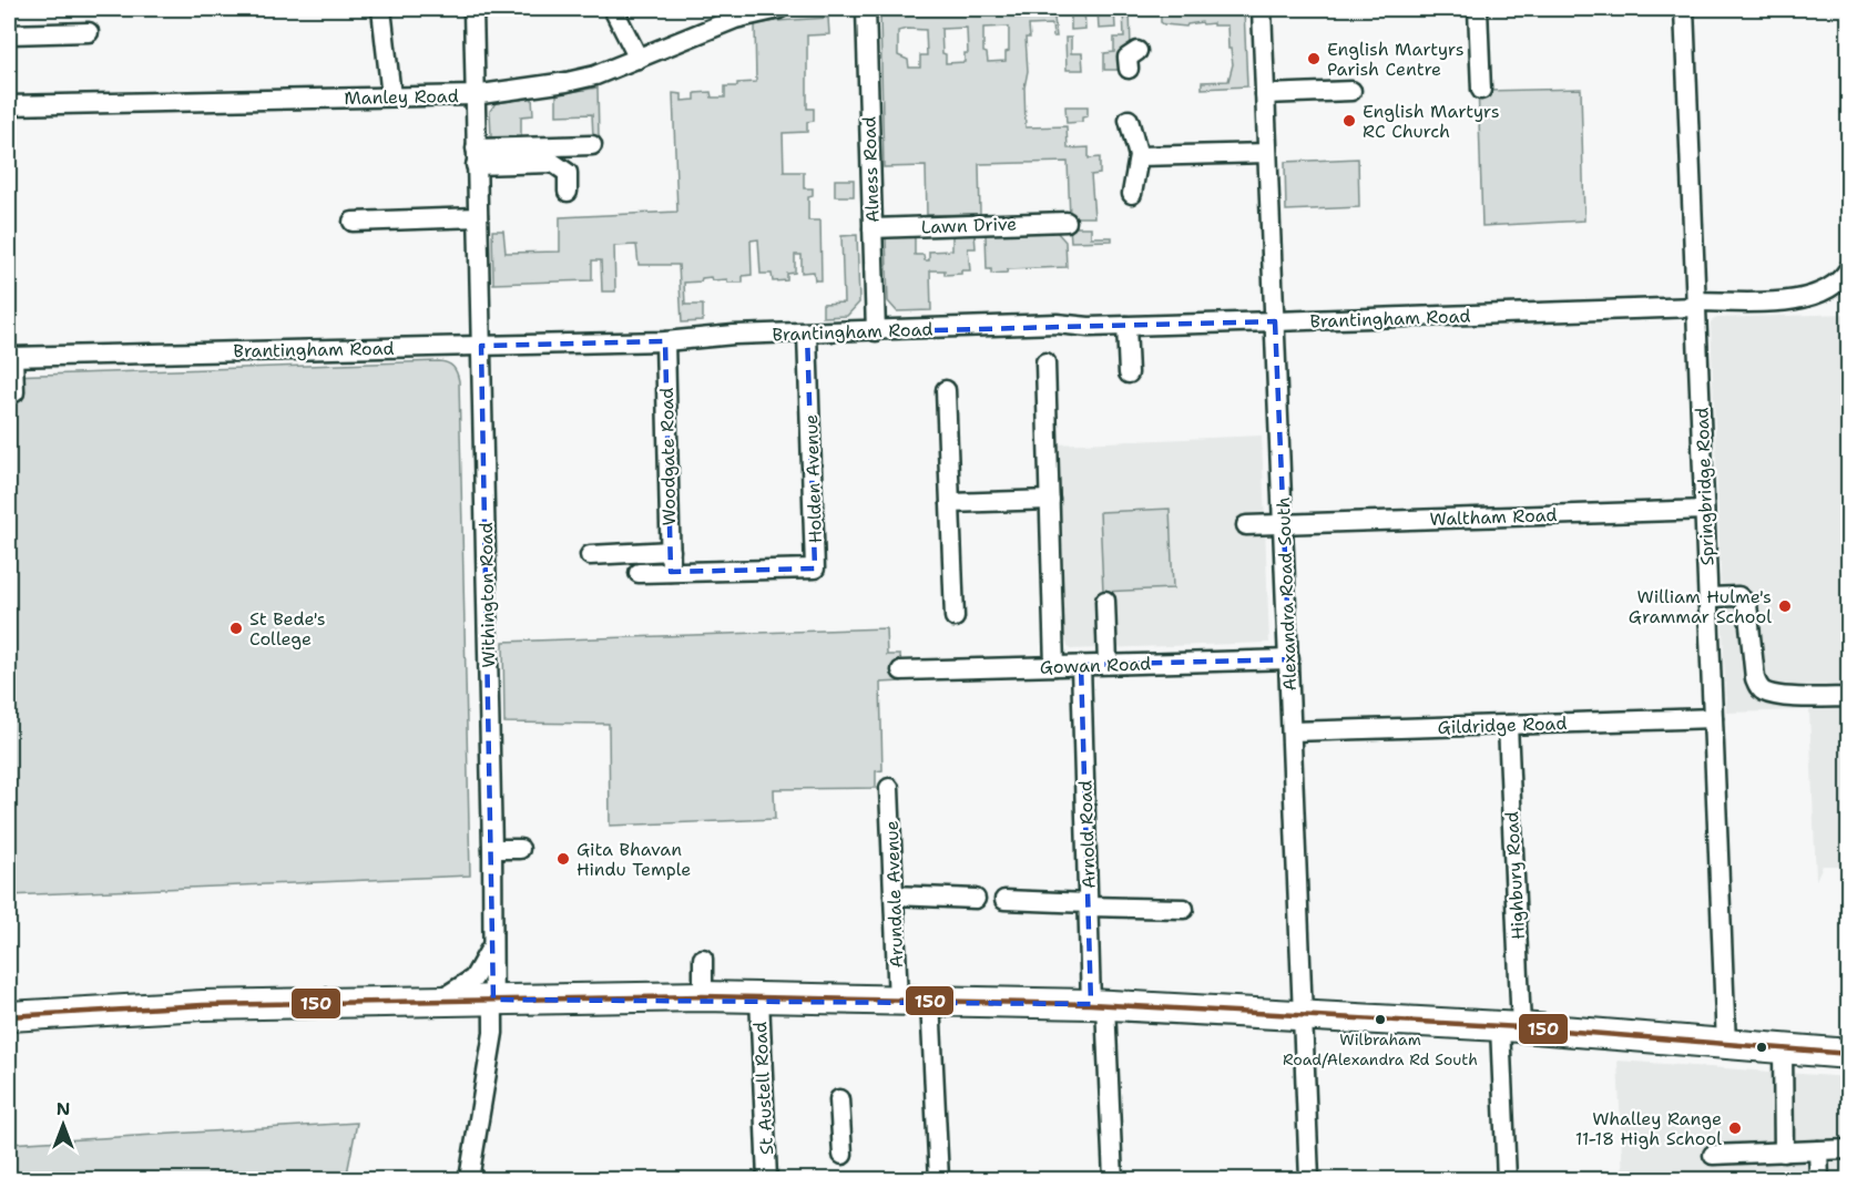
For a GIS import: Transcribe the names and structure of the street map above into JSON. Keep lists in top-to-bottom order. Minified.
{"streets":{"street":["Manley Road","Alness Road","Lawn Drive","Brantingham Road","Woodgate Road","Holden Avenue","Springbridge Road","Waltham Road","Alexandra Road South","Withington Road","Gowan Road","Gildridge Road","Arnold Road","Highbury Road","Arundale Avenue","St Austell Road"]},"crossings":[["Manley Road","Withington Road"],["Alness Road","Lawn Drive"],["Alness Road","Brantingham Road"],["Brantingham Road","Woodgate Road"],["Brantingham Road","Holden Avenue"],["Brantingham Road","Springbridge Road"],["Brantingham Road","Alexandra Road South"],["Brantingham Road","Withington Road"],["Woodgate Road","Holden Avenue"],["Springbridge Road","Waltham Road"],["Springbridge Road","Gildridge Road"],["Waltham Road","Alexandra Road South"],["Alexandra Road South","Gowan Road"],["Alexandra Road South","Gildridge Road"],["Gowan Road","Arnold Road"],["Gildridge Road","Highbury Road"]],"places":["English Martyrs Parish Centre","English Martyrs RC Church","William Hulme's Grammar School","St Bede's College","Gita Bhavan Hindu Temple","Wilbraham Road/Alexandra Rd South","Whalley Range 11-18 High School"],"lines":["transit line 150"],"north":"top"}
